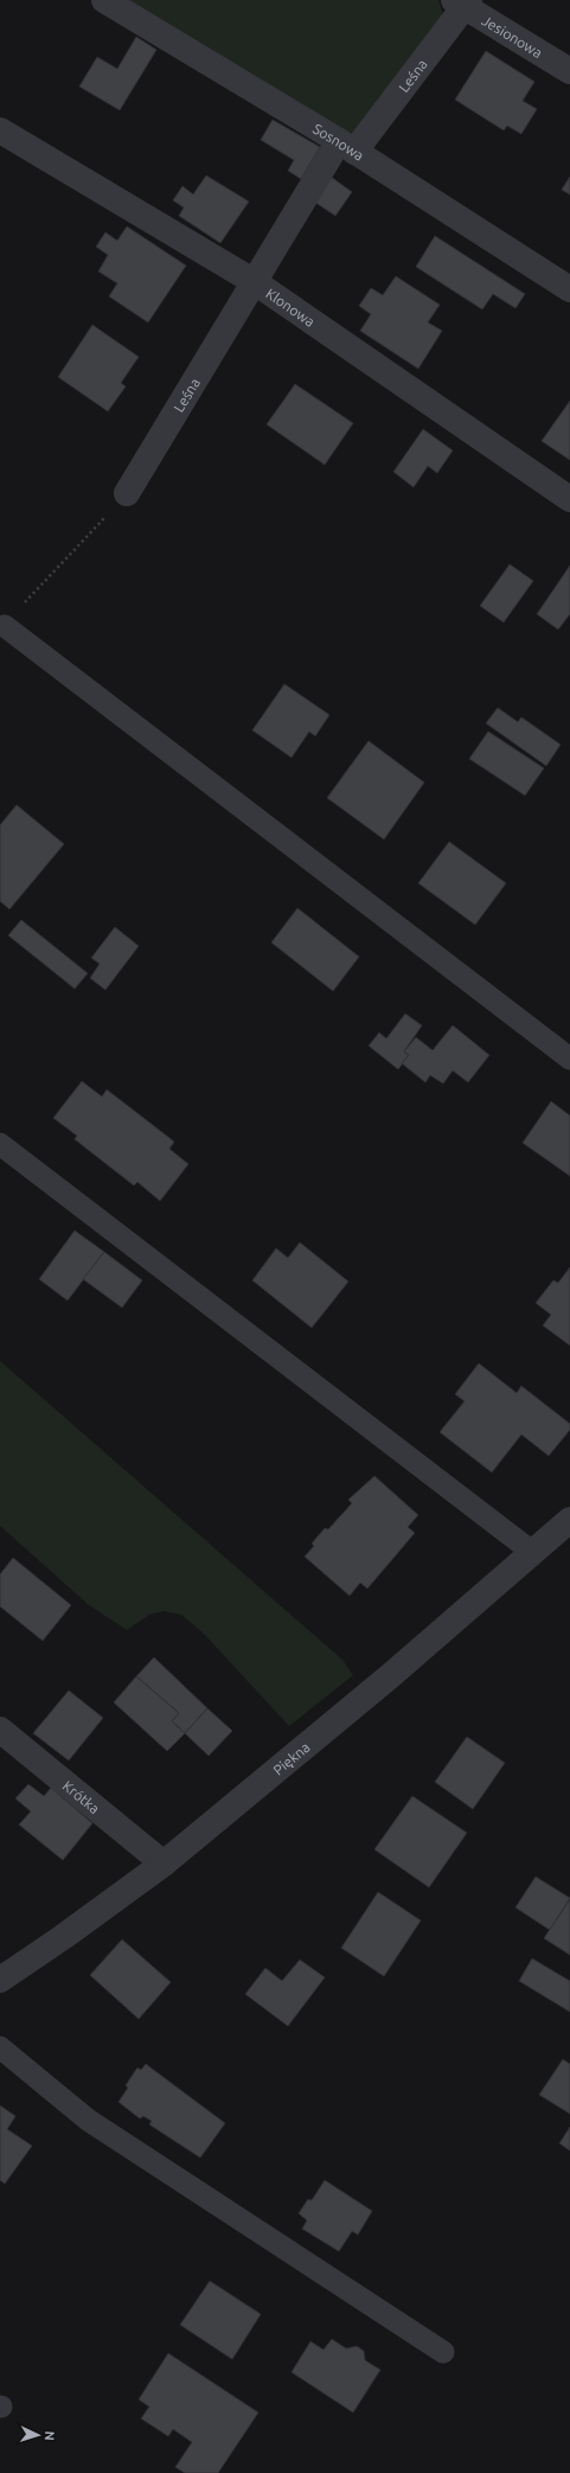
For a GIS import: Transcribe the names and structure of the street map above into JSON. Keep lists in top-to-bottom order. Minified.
{"streets":{"street":["Jesionowa","Leśna","Sosnowa","Klonowa","Piękna","Krótka"]},"crossings":[["Jesionowa","Leśna"],["Leśna","Sosnowa"],["Leśna","Klonowa"],["Piękna","Krótka"]],"north":"right"}
